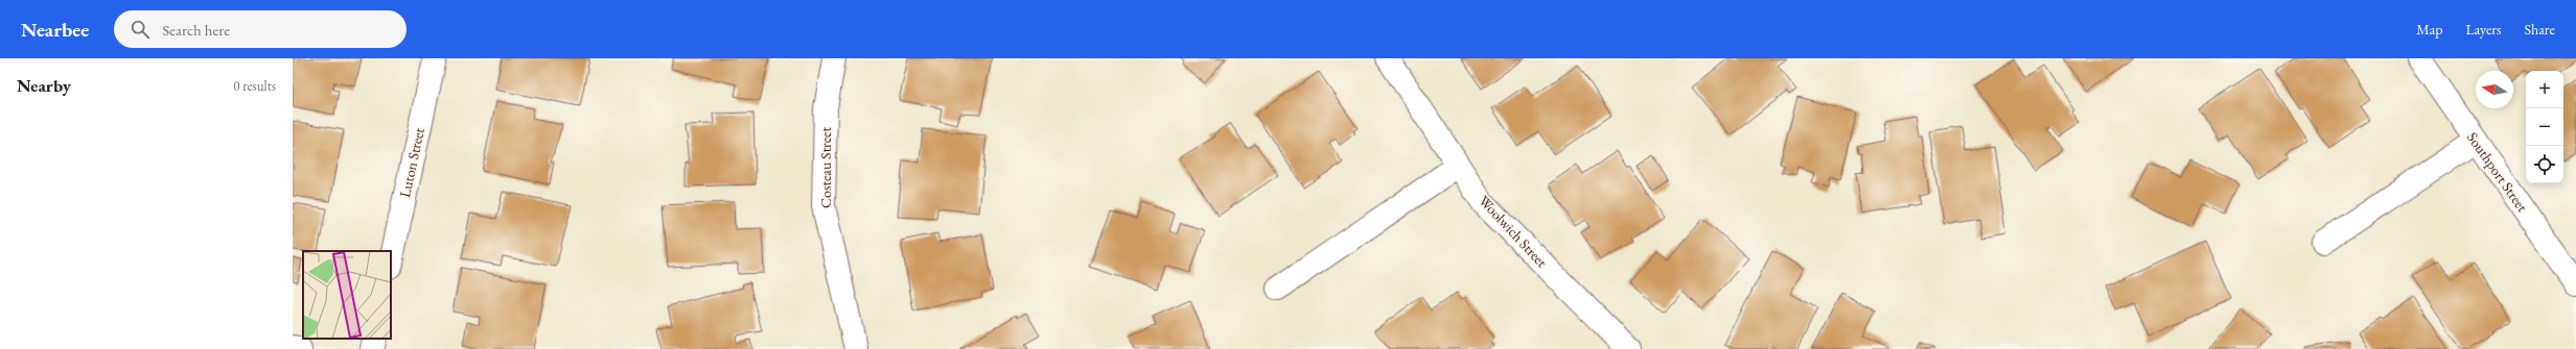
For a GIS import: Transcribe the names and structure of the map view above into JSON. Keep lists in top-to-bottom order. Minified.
{"streets":{"street":["Luton Street","Costeau Street","Southport Street","Woolwich Street"]},"north":"left","page":{"header":"Nearbee","search":"Search here","nav":["Map","Layers","Share"],"heading":["Nearby","0 results"],"map_buttons":["+","−"]}}
